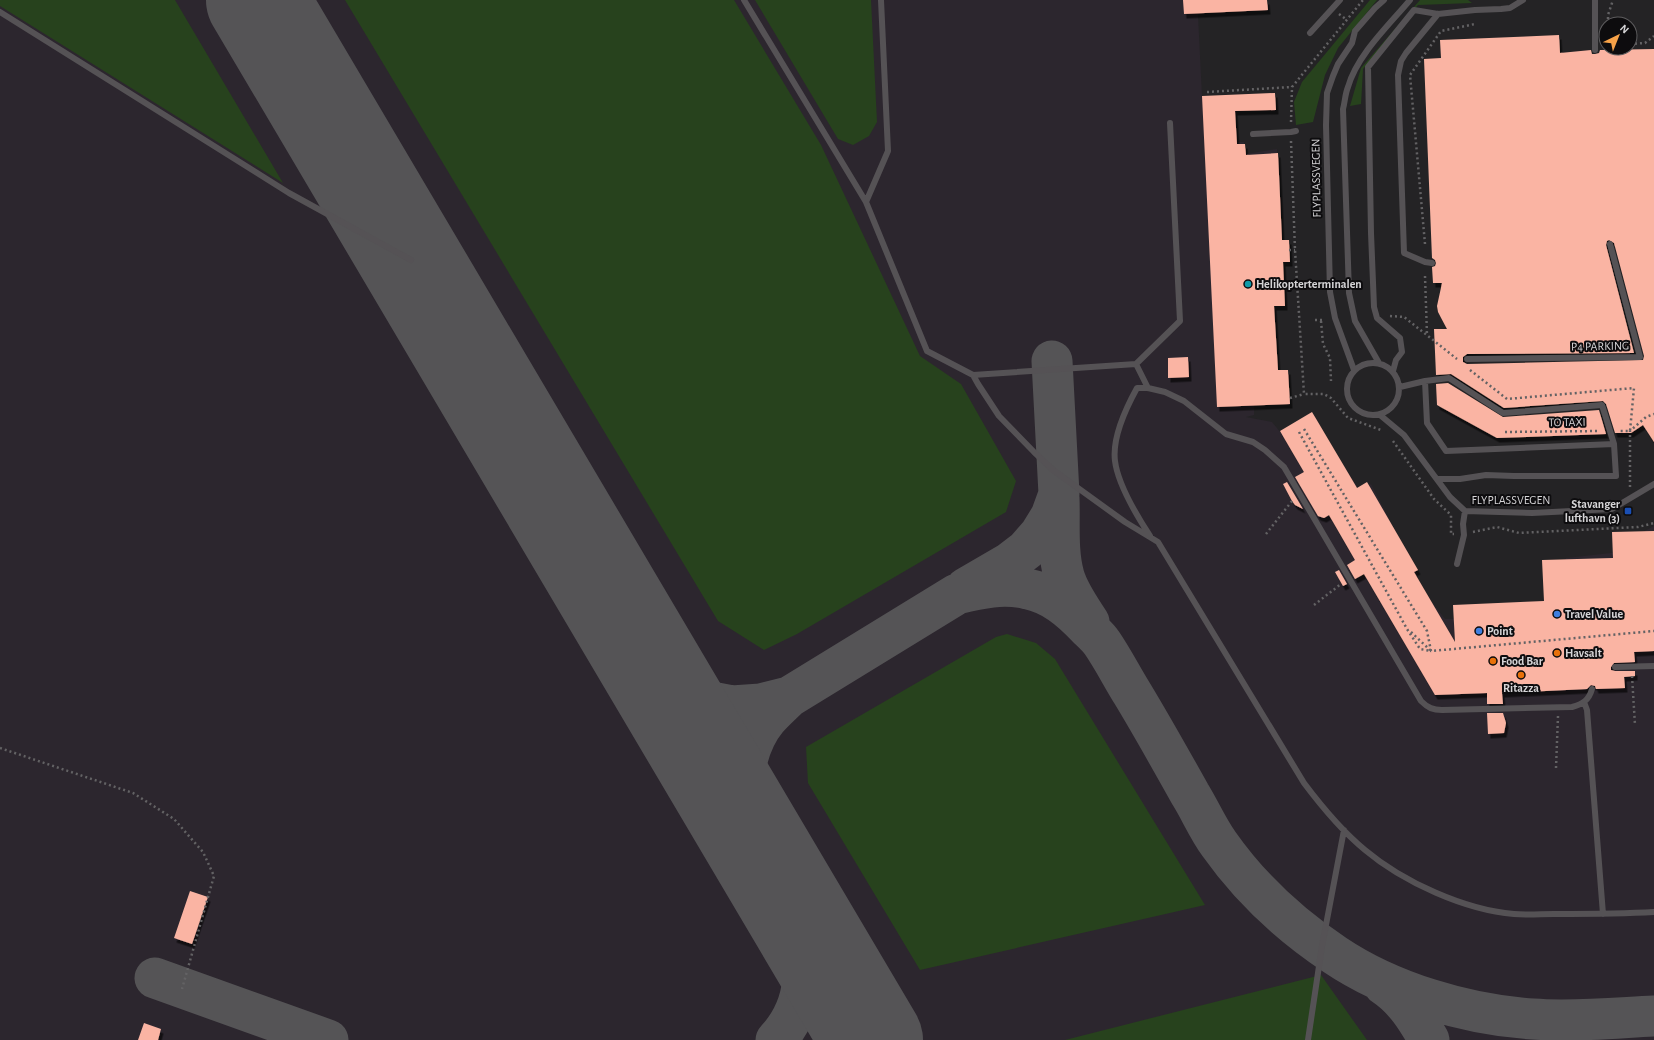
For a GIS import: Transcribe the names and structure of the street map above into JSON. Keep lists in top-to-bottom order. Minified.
{"streets":{"lane":["FLYPLASSVEGEN","P4 PARKING"],"path":["TO TAXI"]},"places":{"other":["Helikopterterminalen","Travel Value","Point","Havsalt","Food Bar","Ritazza"],"transit":["Stavanger lufthavn (3)"]},"north":"top right"}
